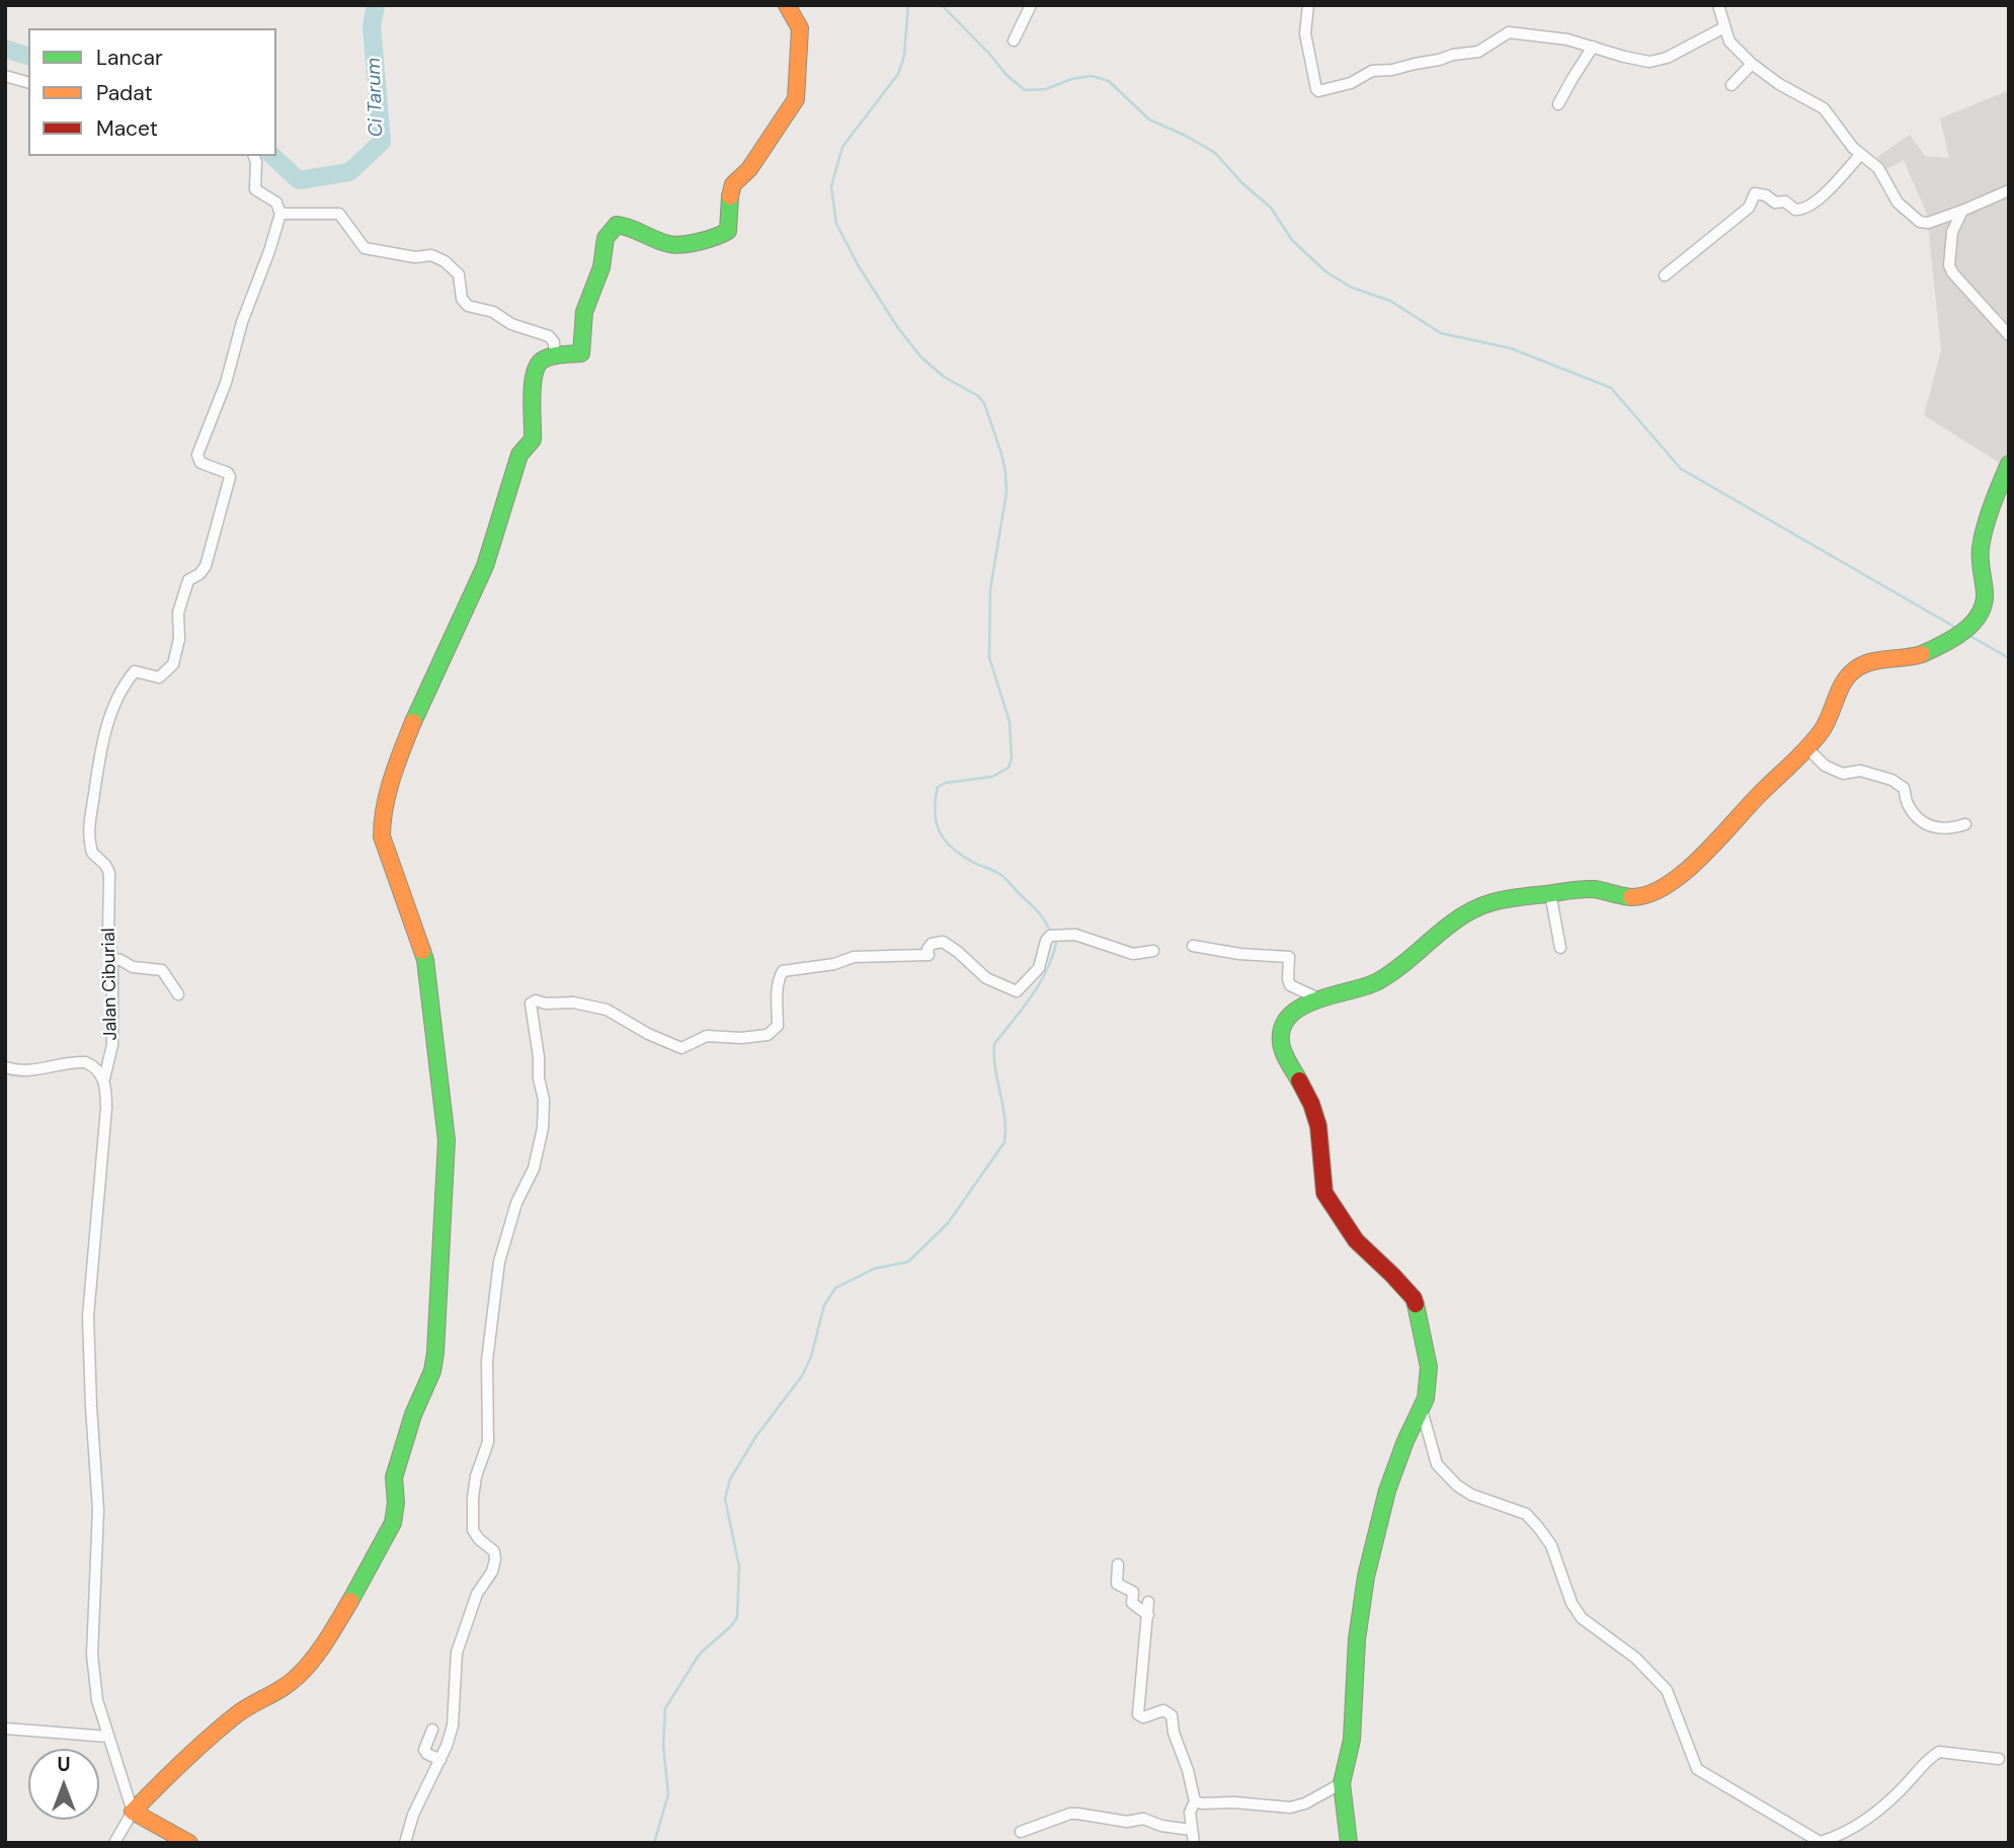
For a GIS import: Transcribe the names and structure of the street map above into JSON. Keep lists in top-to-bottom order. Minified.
{"streets":{"street":["Jalan Ciburial"]},"water":["Ci Tarum"],"legend":["Lancar","Padat","Macet"],"north":"top"}
